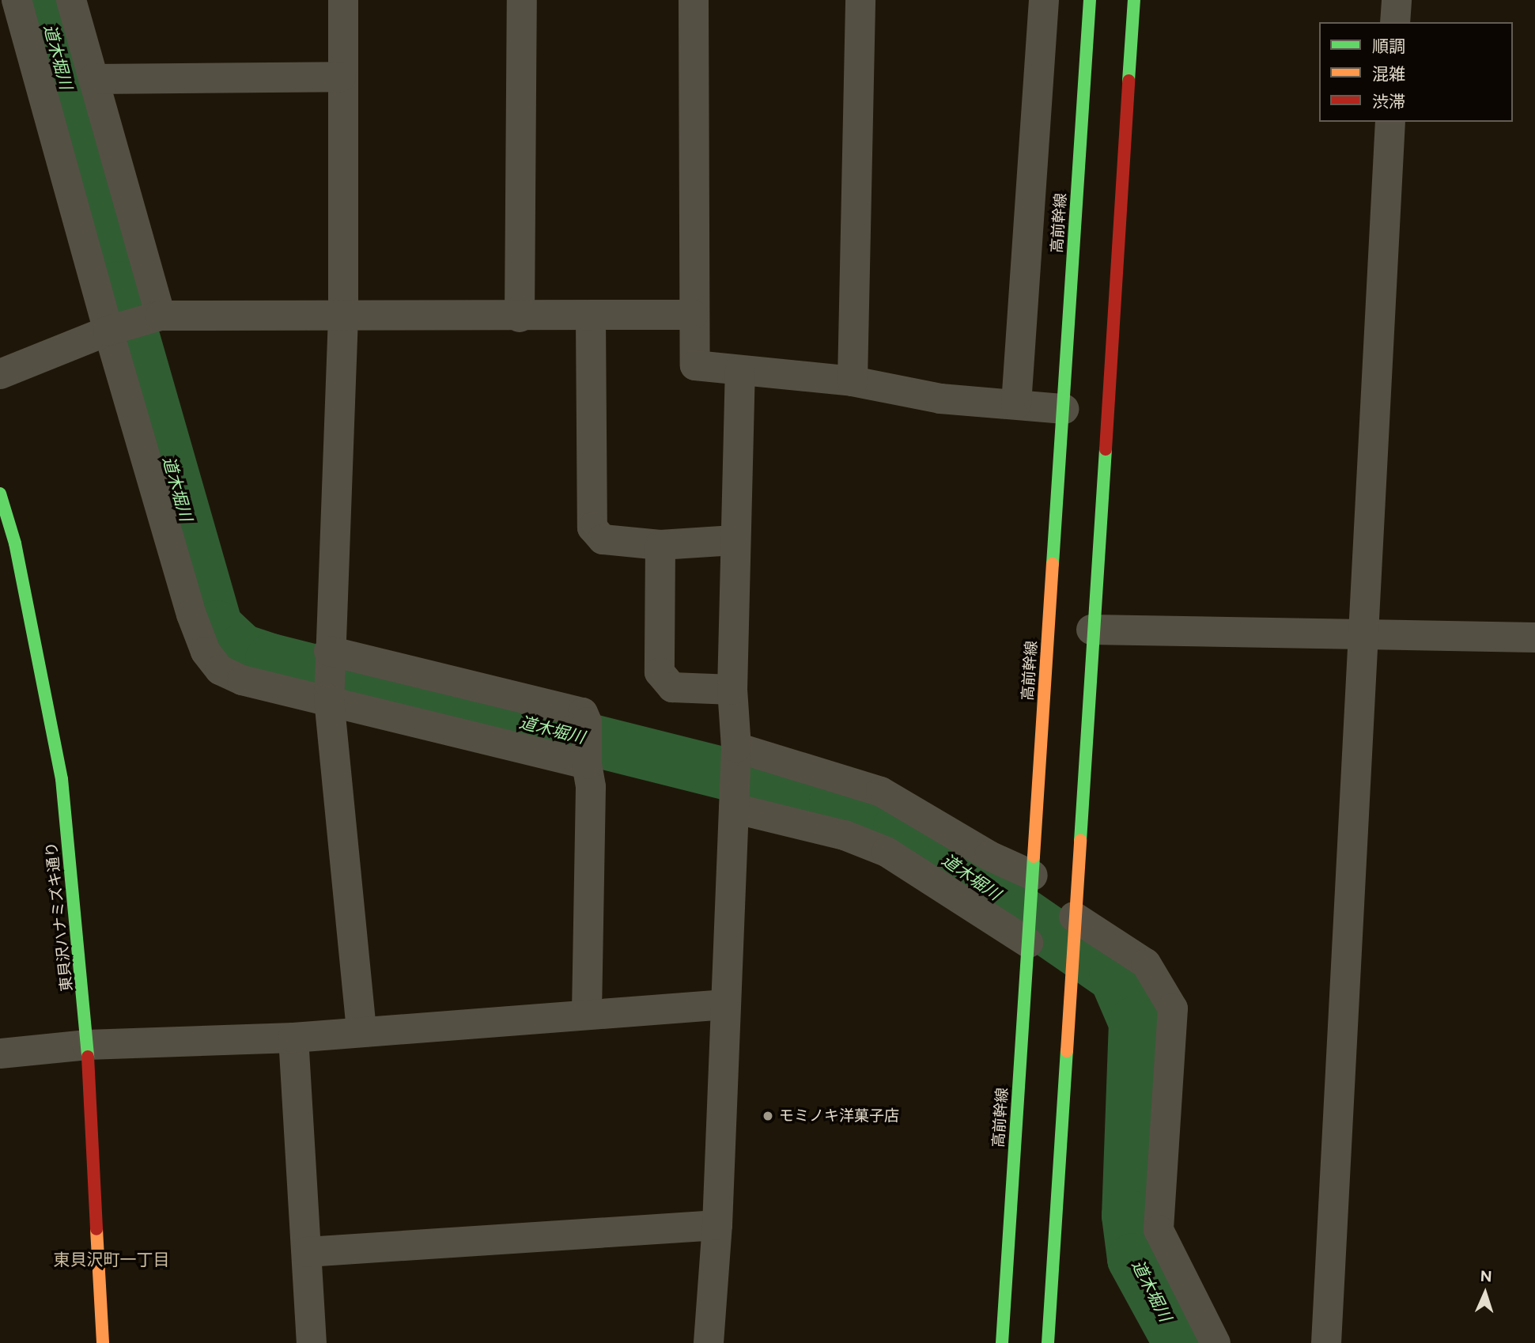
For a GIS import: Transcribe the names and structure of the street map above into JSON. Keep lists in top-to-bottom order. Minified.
{"streets":{"street":["高前幹線","東貝沢ハナミズキ通り"]},"districts":["東貝沢町一丁目"],"water":["道木堀川"],"places":["モミノキ洋菓子店"],"legend":["順調","混雑","渋滞"],"north":"top"}
